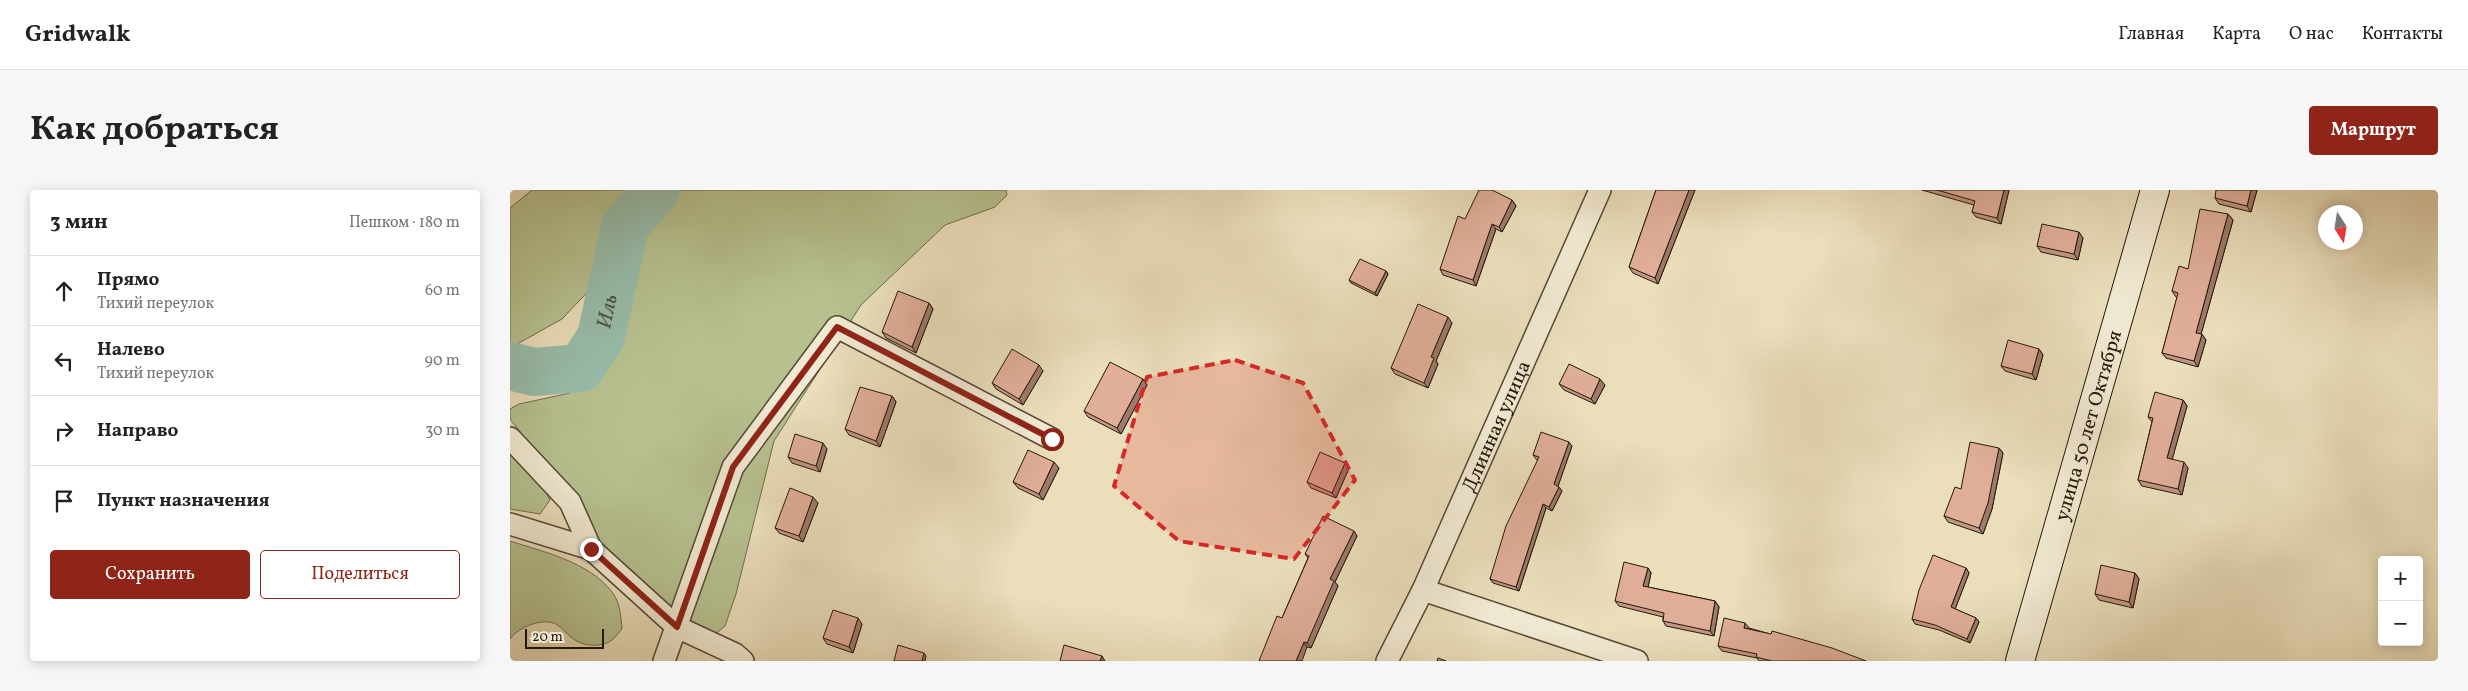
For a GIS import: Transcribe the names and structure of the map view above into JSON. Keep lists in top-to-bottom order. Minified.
{"streets":{"street":["улица 50 лет Октября","Длинная улица"]},"water":["Иль"],"scale_bar":"20 m","north":"bottom","page":{"header":"Gridwalk","nav":["Главная","Карта","О нас","Контакты"],"title":"Как добраться","buttons":["Маршрут",["Сохранить","Поделиться"]],"heading":["3 мин","Пешком · 180 m"],"list":[["Прямо","Тихий переулок","60 m"],["Налево","Тихий переулок","90 m"],["Направо","30 m"],"Пункт назначения"],"map_buttons":["+","−"],"scale":"20 m"}}
